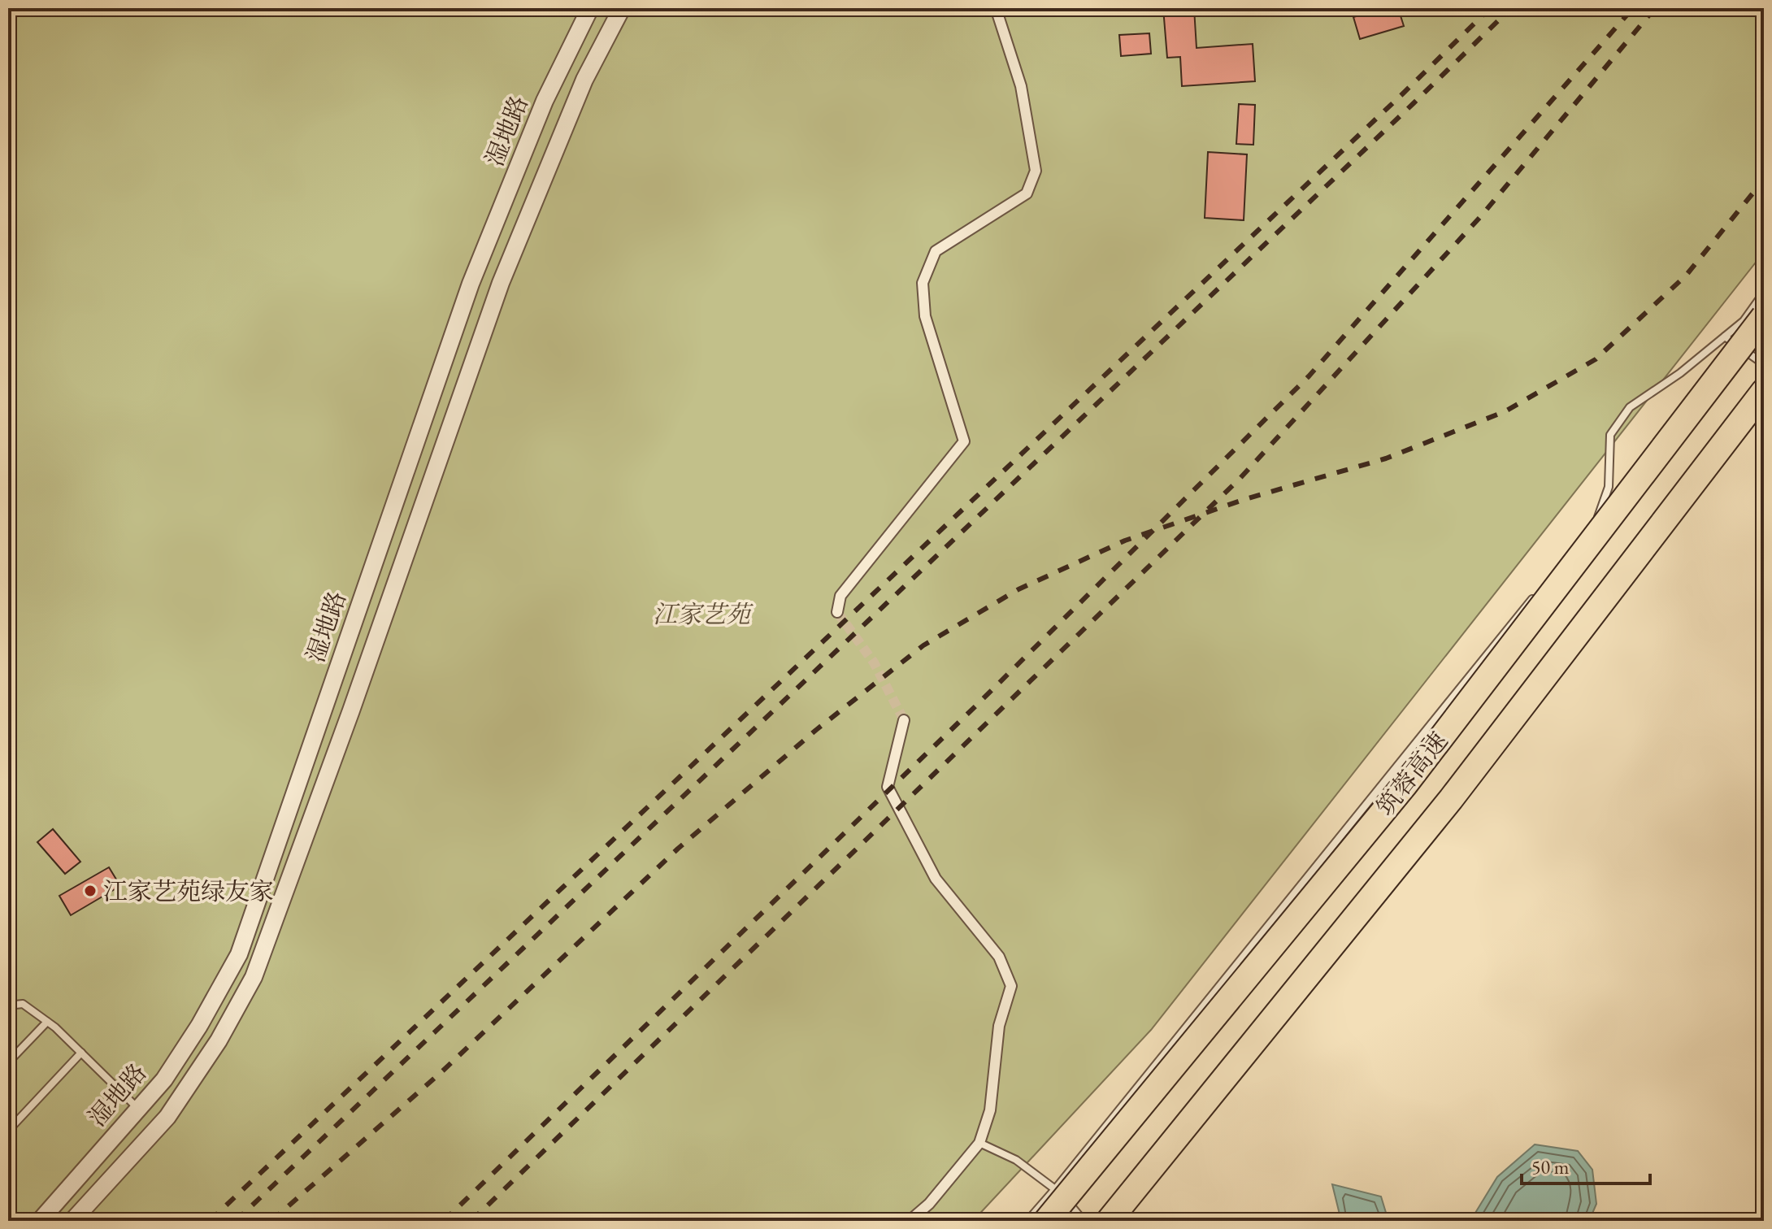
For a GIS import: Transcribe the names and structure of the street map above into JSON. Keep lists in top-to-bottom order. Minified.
{"streets":{"highway":["筑蓉高速"],"street":["湿地路"]},"parks":["江家艺苑"],"places":["江家艺苑绿友家"],"scale_bar":"50 m"}
